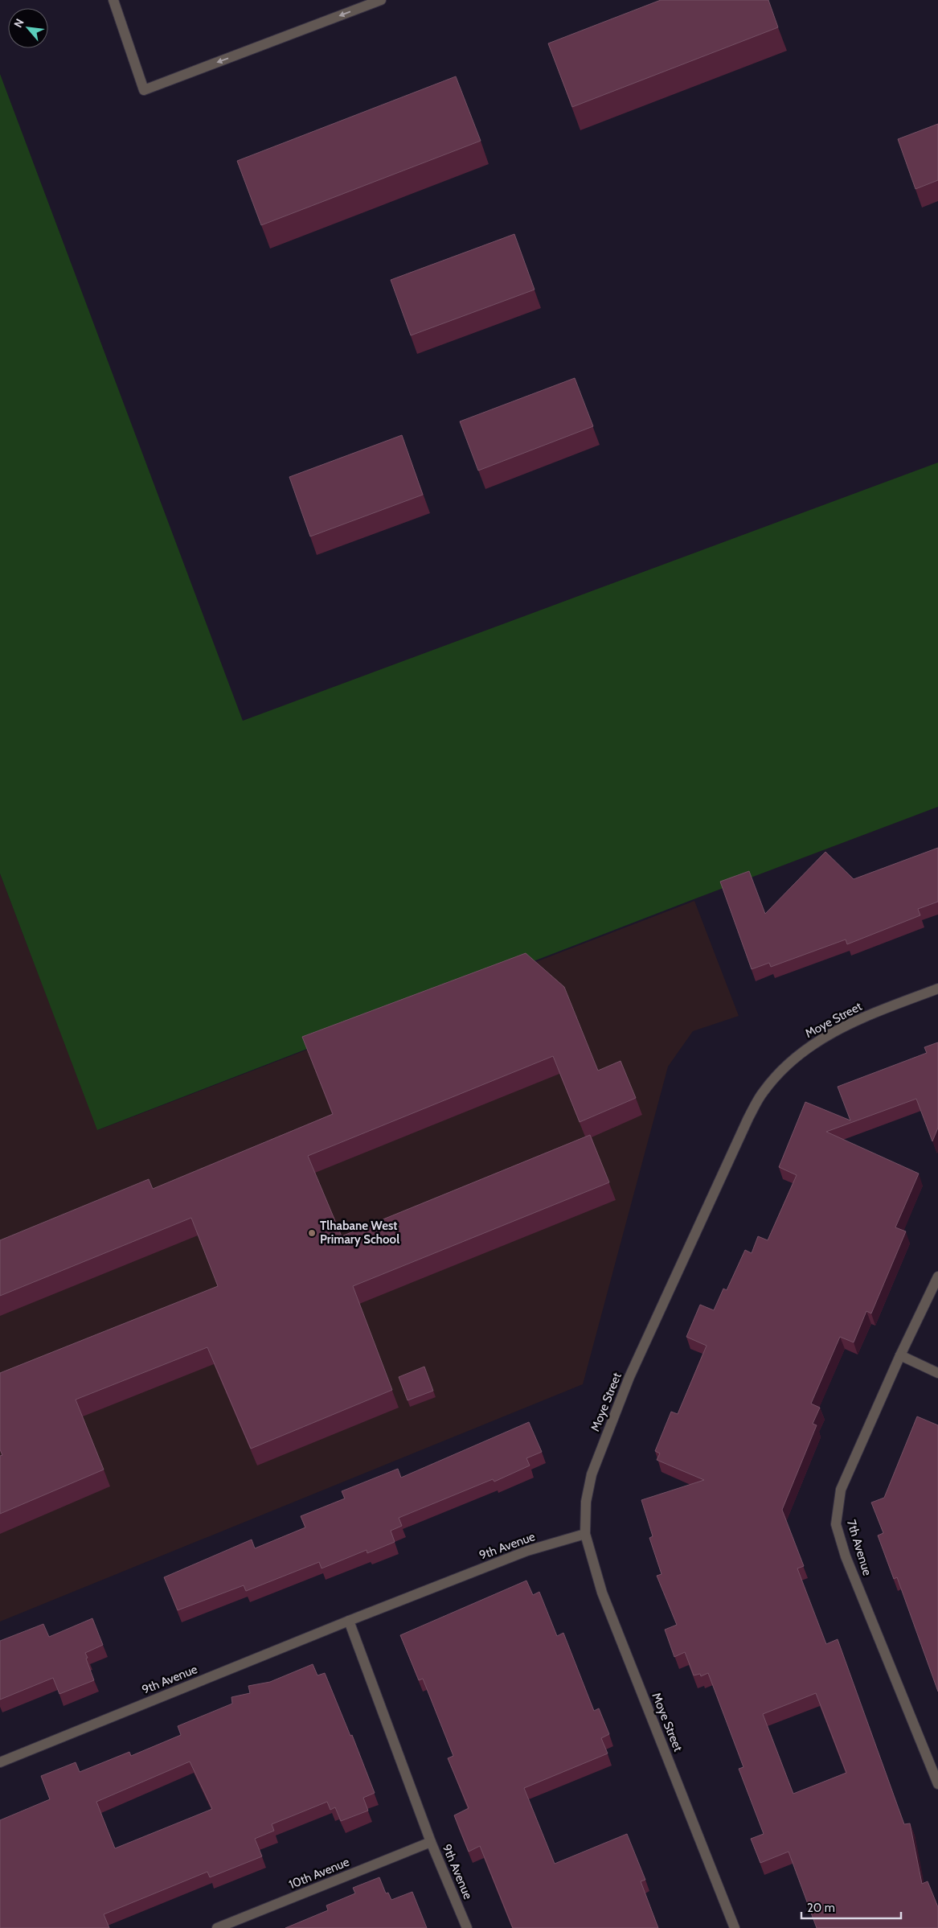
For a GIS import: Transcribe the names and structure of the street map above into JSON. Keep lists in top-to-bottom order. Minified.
{"streets":{"street":["Moye Street","9th Avenue","7th Avenue","10th Avenue"]},"crossings":[["Moye Street","9th Avenue"],["9th Avenue","10th Avenue"]],"places":["Tlhabane West Primary School"],"scale_bar":"20 m","north":"top left"}
